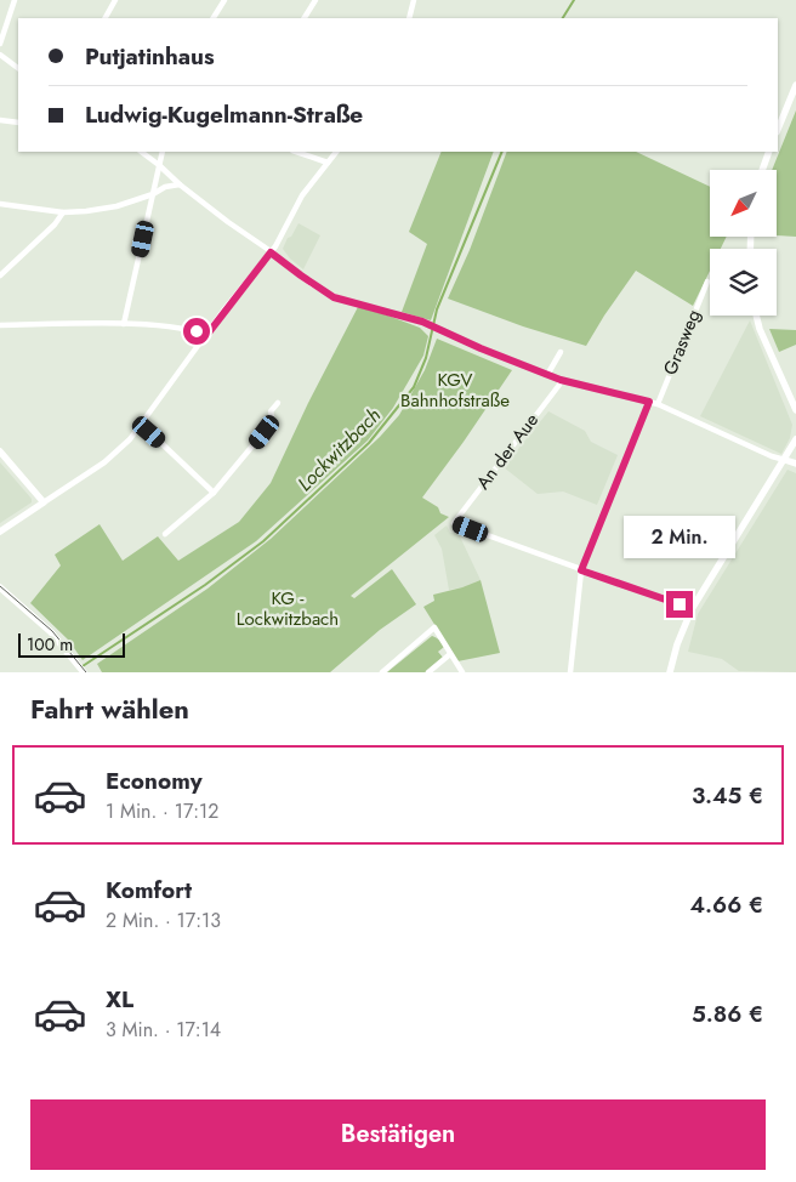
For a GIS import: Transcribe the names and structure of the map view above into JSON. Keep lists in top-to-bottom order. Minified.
{"streets":{"street":["Grasweg","An der Aue"]},"water":["Lockwitzbach"],"parks":["KGV Bahnhofstraße","KG - Lockwitzbach"],"scale_bar":"100 m","north":"bottom left","page":{"banner":["Putjatinhaus","Ludwig-Kugelmann-Straße"],"bubble":"2 Min.","scale":"100 m","heading":"Fahrt wählen","list":[{"name":"Economy","note":"1 Min. · 17:12","value":"3.45 €"},{"name":"Komfort","note":"2 Min. · 17:13","value":"4.66 €"},{"name":"XL","note":"3 Min. · 17:14","value":"5.86 €"}],"buttons":"Bestätigen"}}
